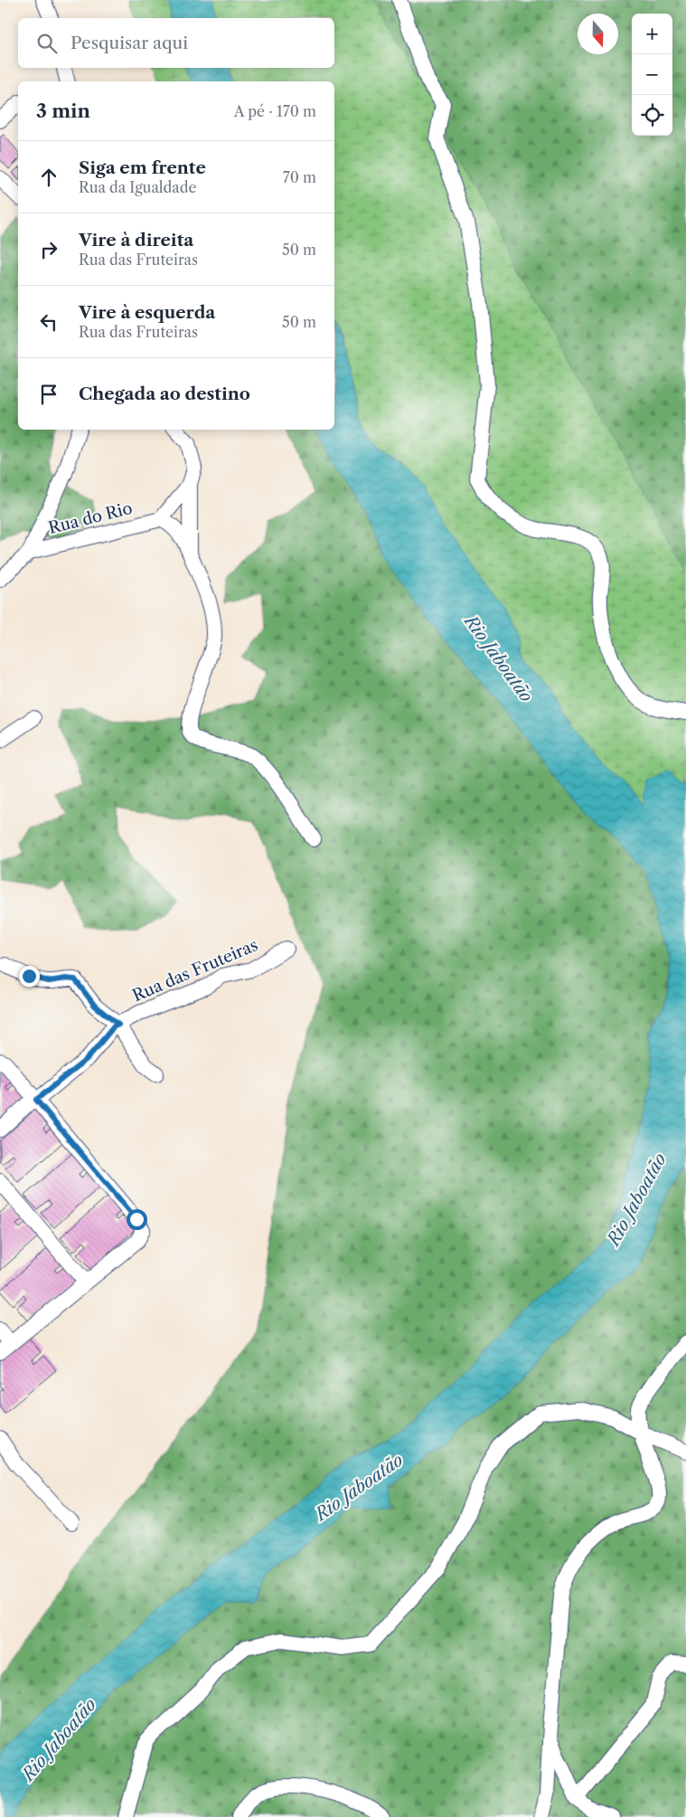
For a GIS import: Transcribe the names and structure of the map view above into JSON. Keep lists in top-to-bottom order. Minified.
{"streets":{"street":["Rua do Rio","Rua das Fruteiras"]},"water":["Rio Jaboatão"],"north":"bottom","page":{"map_buttons":["+","−"],"search":"Pesquisar aqui","heading":["3 min","A pé · 170 m"],"list":[["Siga em frente","Rua da Igualdade","70 m"],["Vire à direita","Rua das Fruteiras","50 m"],["Vire à esquerda","Rua das Fruteiras","50 m"],"Chegada ao destino"]}}
